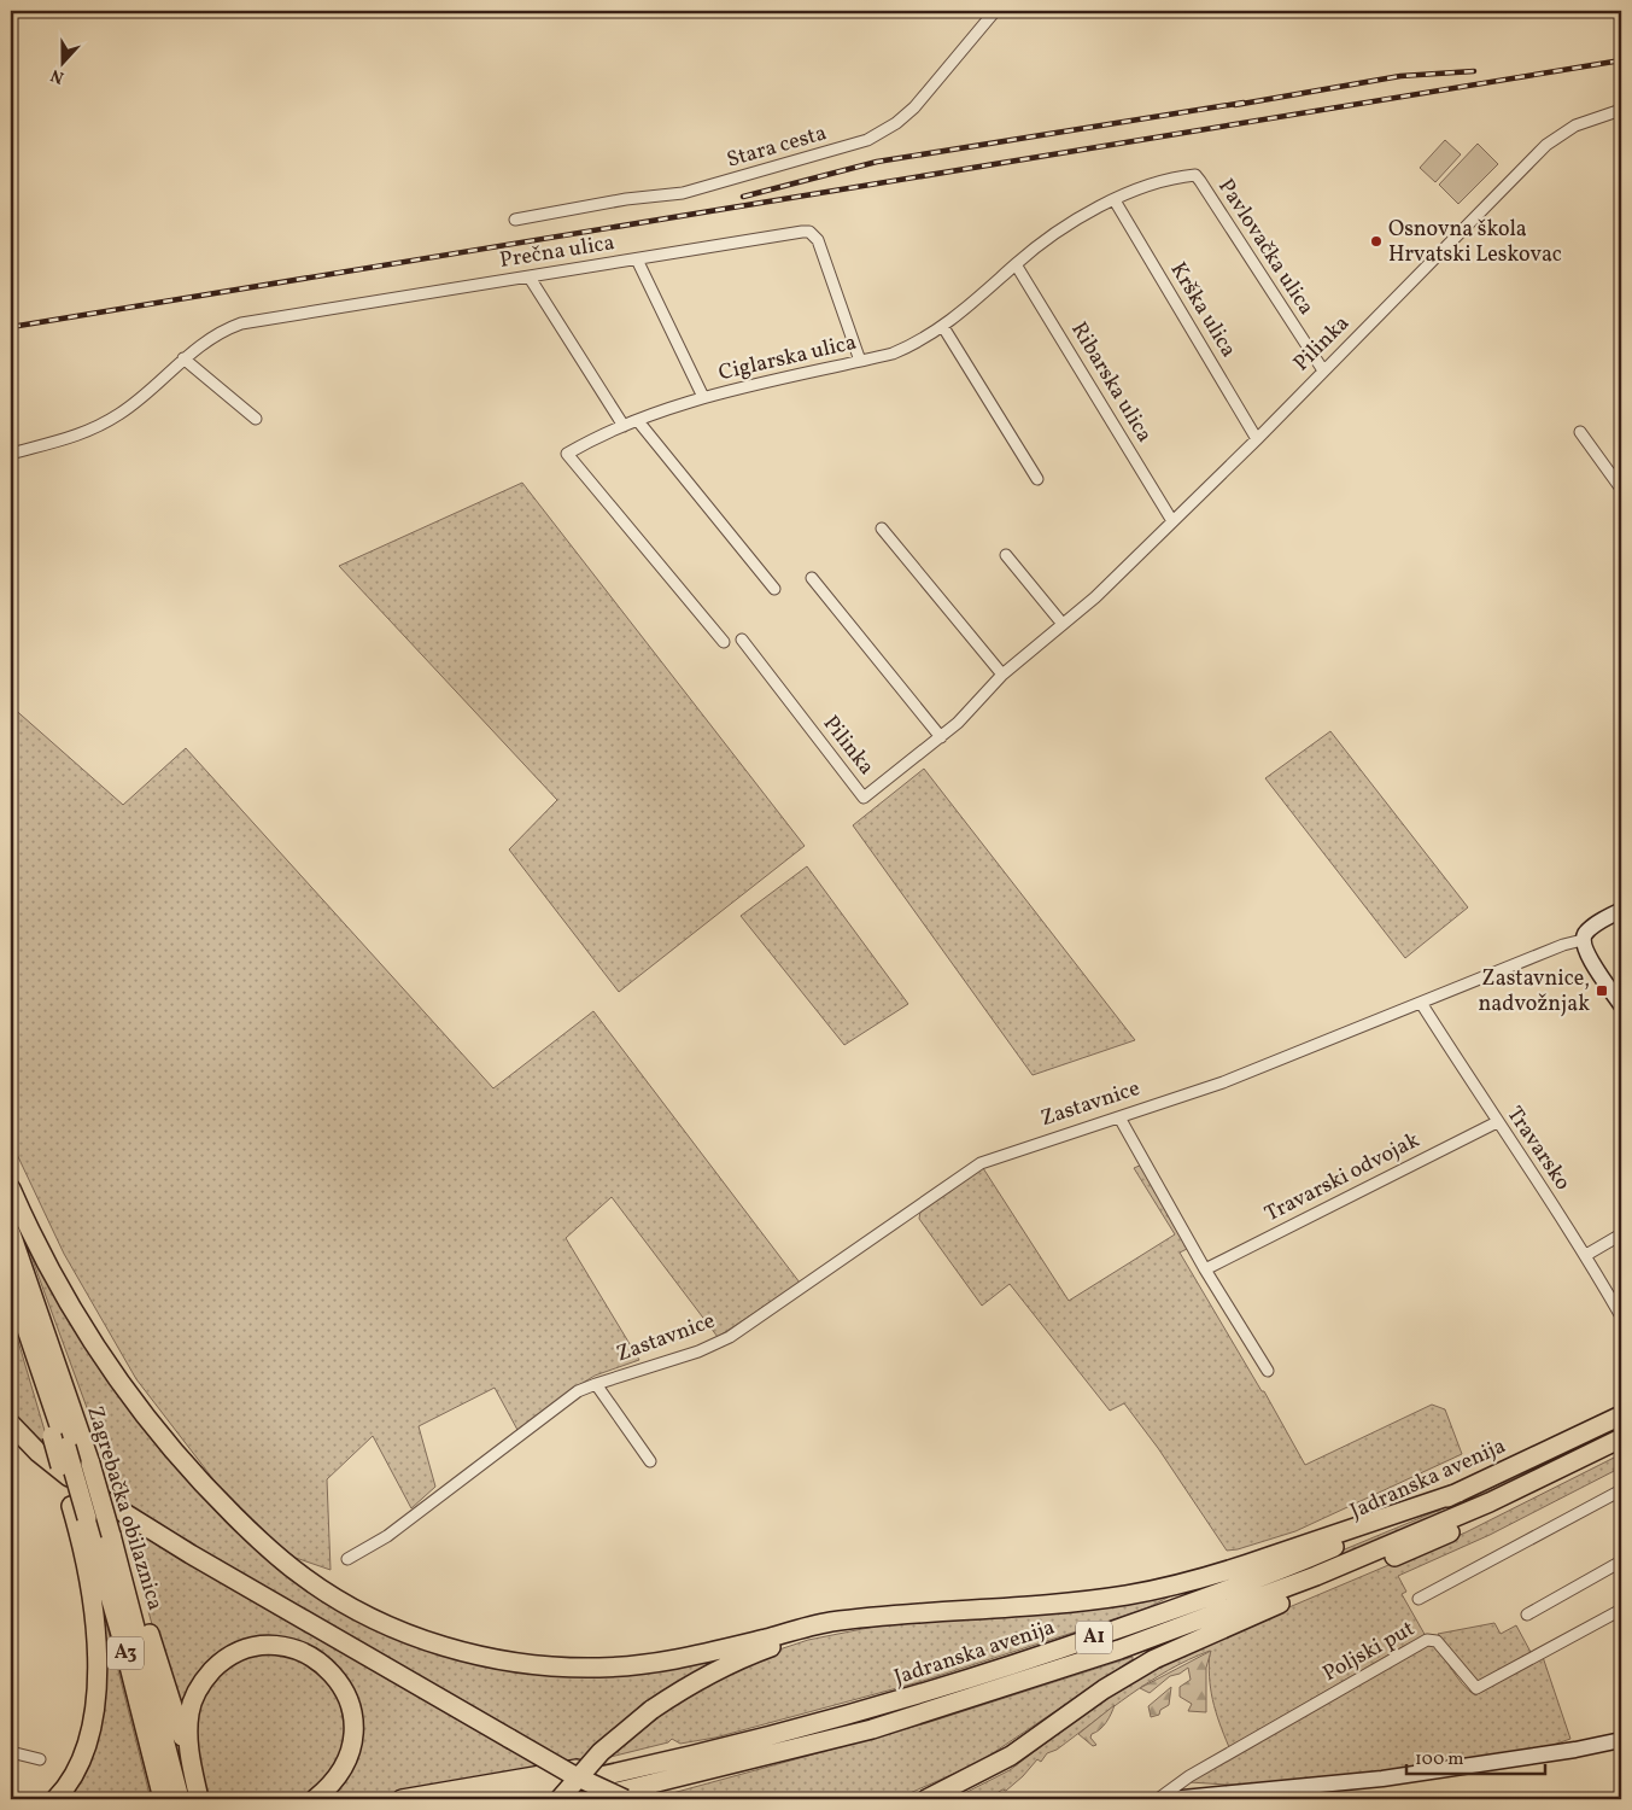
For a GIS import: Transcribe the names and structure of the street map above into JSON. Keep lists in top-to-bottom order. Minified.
{"streets":{"highway":["Jadranska avenija","Zagrebačka obilaznica","A1","A3"],"main road":["Zastavnice"],"street":["Stara cesta","Pavlovačka ulica","Prečna ulica","Krška ulica","Pilinka","Ciglarska ulica","Ribarska ulica","Travarsko","Travarski odvojak","Poljski put"]},"crossings":[["Pavlovačka ulica","Pilinka"],["Pavlovačka ulica","Ciglarska ulica"],["Prečna ulica","Ciglarska ulica"],["Krška ulica","Pilinka"],["Krška ulica","Ciglarska ulica"],["Pilinka","Ribarska ulica"],["Ciglarska ulica","Ribarska ulica"],["Zastavnice","Travarsko"],["Travarsko","Travarski odvojak"]],"places":{"other":["Osnovna škola Hrvatski Leskovac"],"transit":["Zastavnice, nadvožnjak"]},"scale_bar":"100 m","north":"bottom"}
